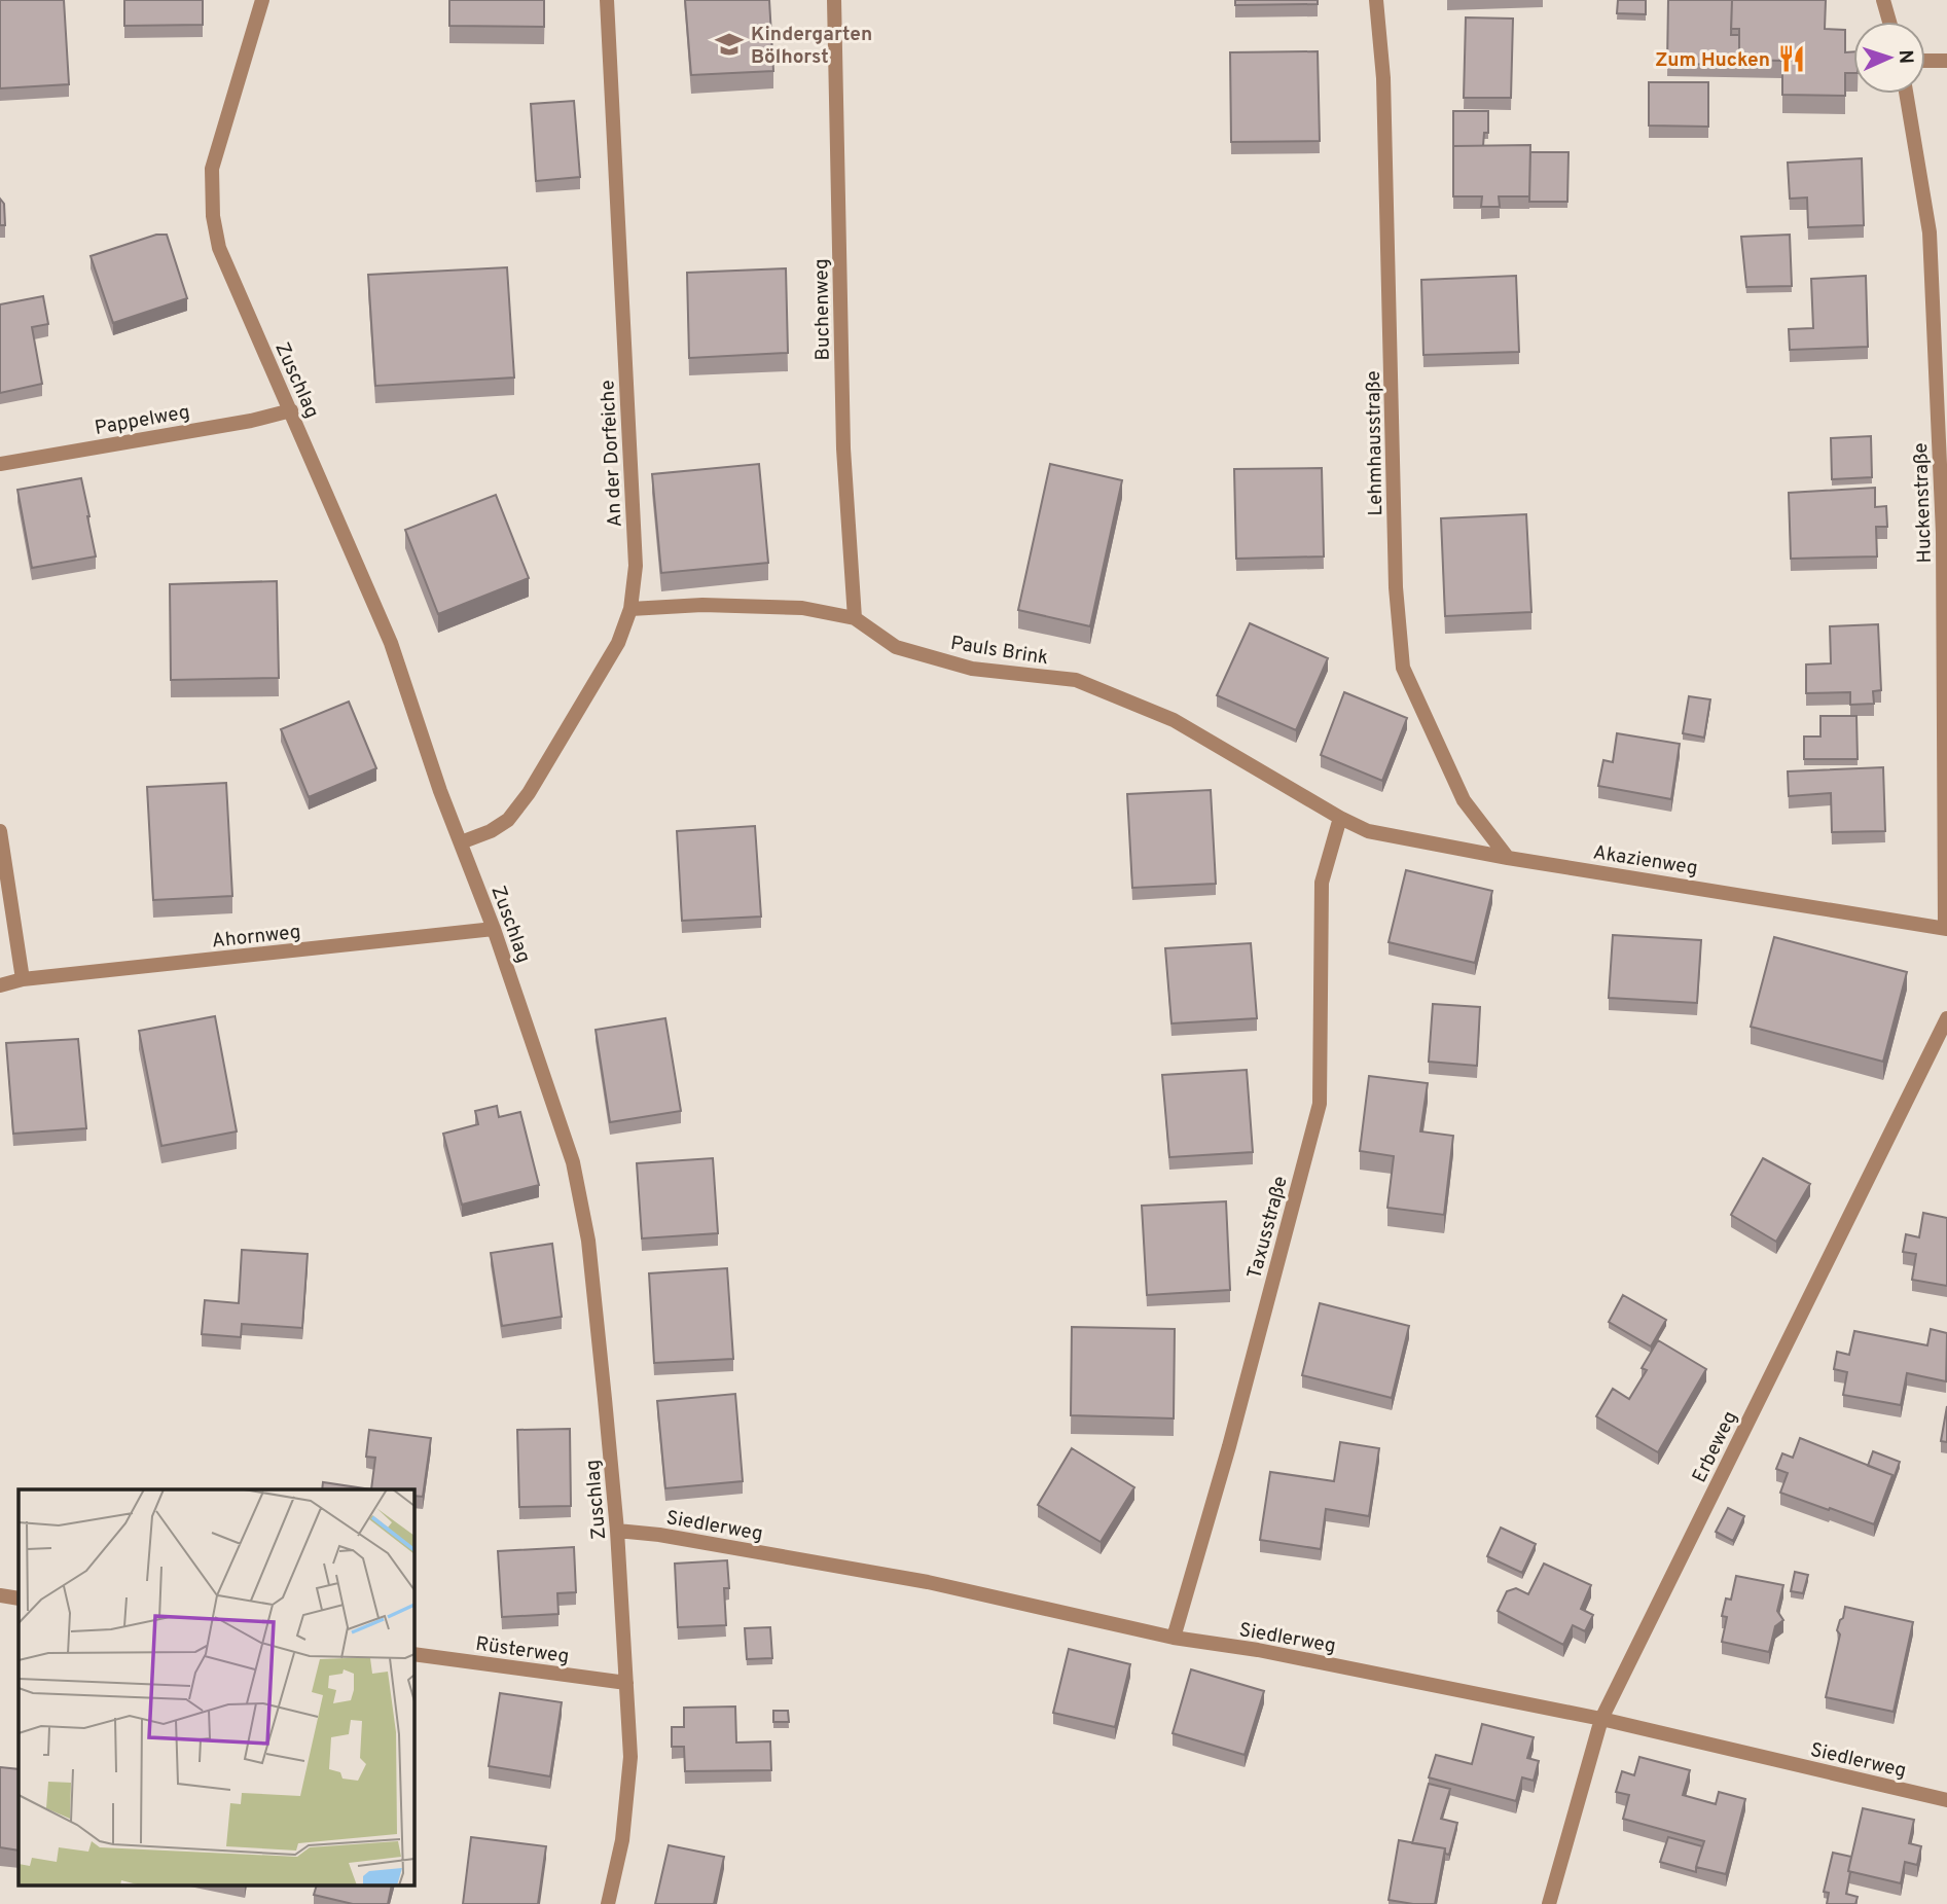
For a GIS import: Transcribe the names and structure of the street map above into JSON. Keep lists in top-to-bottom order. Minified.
{"streets":{"street":["Buchenweg","Zuschlag","Pappelweg","Lehmhausstraße","An der Dorfeiche","Huckenstraße","Pauls Brink","Akazienweg","Ahornweg","Taxusstraße","Erbeweg","Siedlerweg","Rüsterweg"]},"crossings":[["Buchenweg","Pauls Brink"],["Zuschlag","Pappelweg"],["Zuschlag","An der Dorfeiche"],["Zuschlag","Ahornweg"],["Zuschlag","Siedlerweg"],["Zuschlag","Rüsterweg"],["Lehmhausstraße","Akazienweg"],["An der Dorfeiche","Pauls Brink"],["Huckenstraße","Akazienweg"],["Pauls Brink","Akazienweg"],["Pauls Brink","Taxusstraße"],["Akazienweg","Taxusstraße"],["Taxusstraße","Siedlerweg"],["Erbeweg","Siedlerweg"]],"places":{"school or university":["Kindergarten Bölhorst"],"restaurant":["Zum Hucken"]},"north":"right"}
